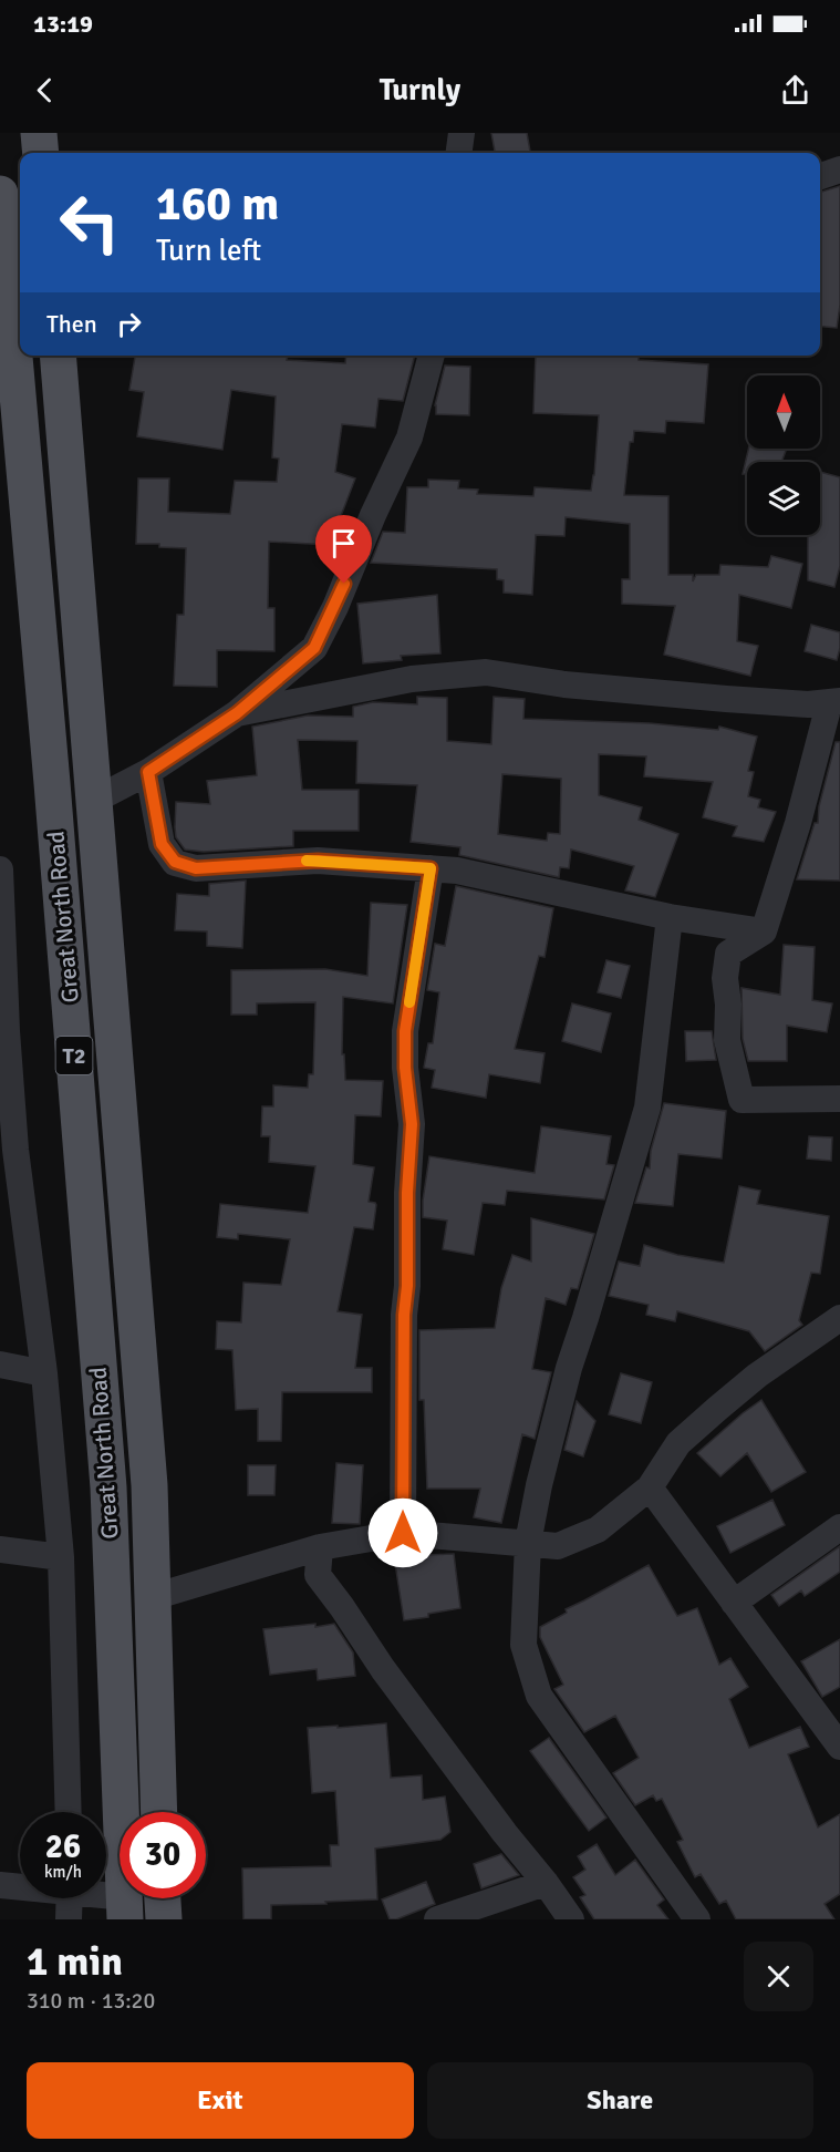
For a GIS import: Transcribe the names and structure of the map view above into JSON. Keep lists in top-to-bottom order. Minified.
{"streets":{"main road":["Great North Road","T2"]},"north":"top","page":{"status":"13:19","header":"Turnly","turn":["160 m","Turn left"],"then":"Then","speed":"26 km/h","limit":"30","heading":["1 min","310 m · 13:20"],"buttons":["Exit","Share"]}}
